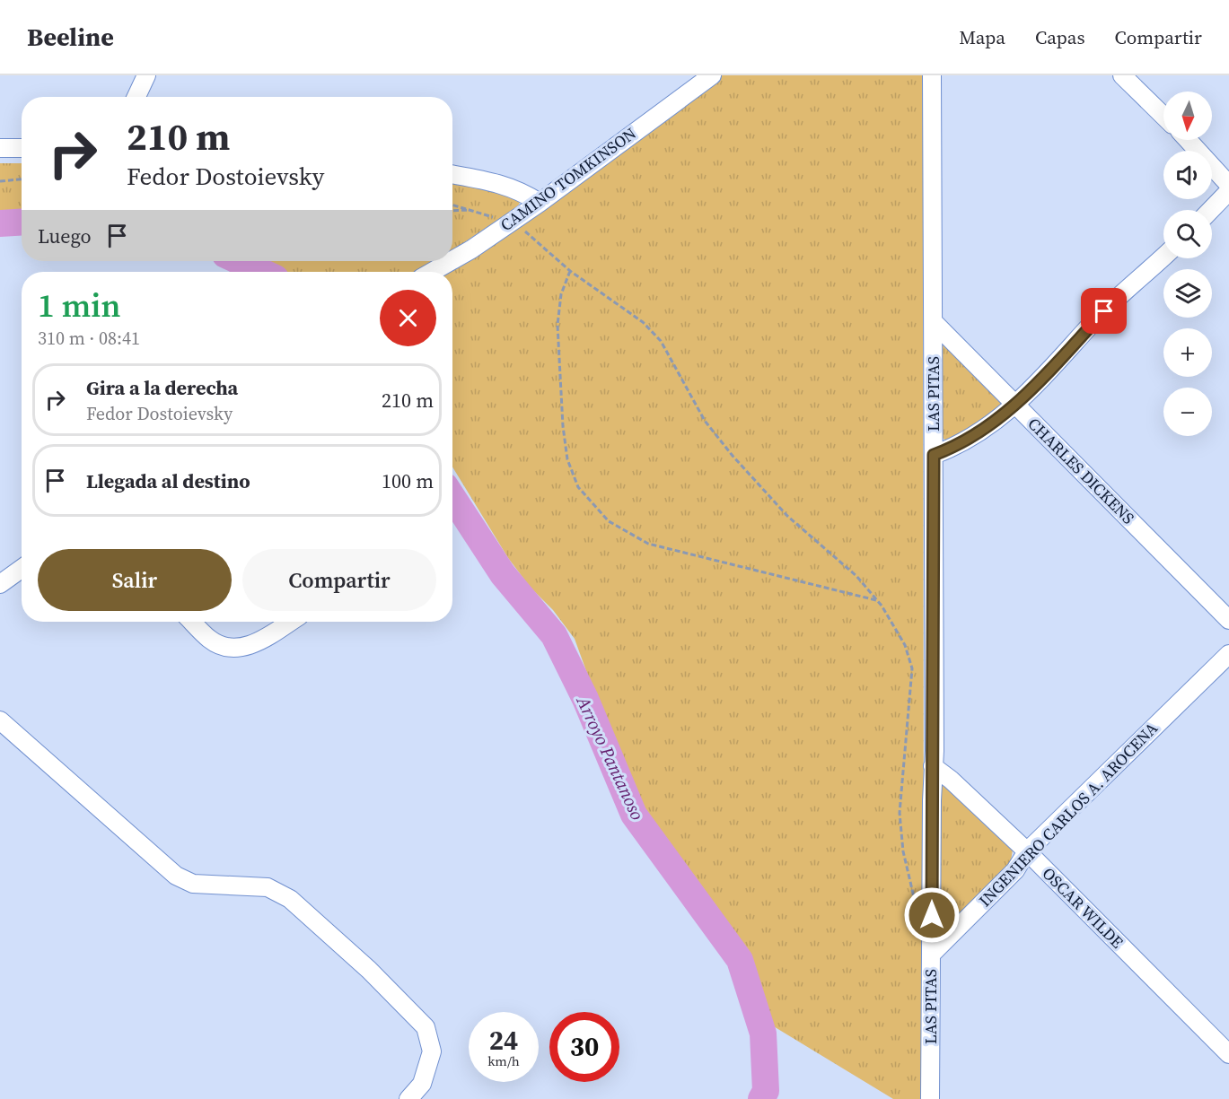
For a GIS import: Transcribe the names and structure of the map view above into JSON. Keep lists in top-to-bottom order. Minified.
{"streets":{"street":["CAMINO TOMKINSON","LAS PITAS","CHARLES DICKENS","INGENIERO CARLOS A. AROCENA","OSCAR WILDE"]},"crossings":[["LAS PITAS","CHARLES DICKENS"],["LAS PITAS","INGENIERO CARLOS A. AROCENA"],["LAS PITAS","OSCAR WILDE"],["INGENIERO CARLOS A. AROCENA","OSCAR WILDE"]],"water":["Arroyo Pantanoso"],"north":"bottom","page":{"header":"Beeline","nav":["Mapa","Capas","Compartir"],"map_buttons":["+","−"],"turn":["210 m","Fedor Dostoievsky"],"then":"Luego","heading":["1 min","310 m · 08:41"],"list":[{"name":"Gira a la derecha","note":"Fedor Dostoievsky","value":"210 m"},{"name":"Llegada al destino","value":"100 m"}],"buttons":["Salir","Compartir"],"speed":"24 km/h","limit":"30"}}
